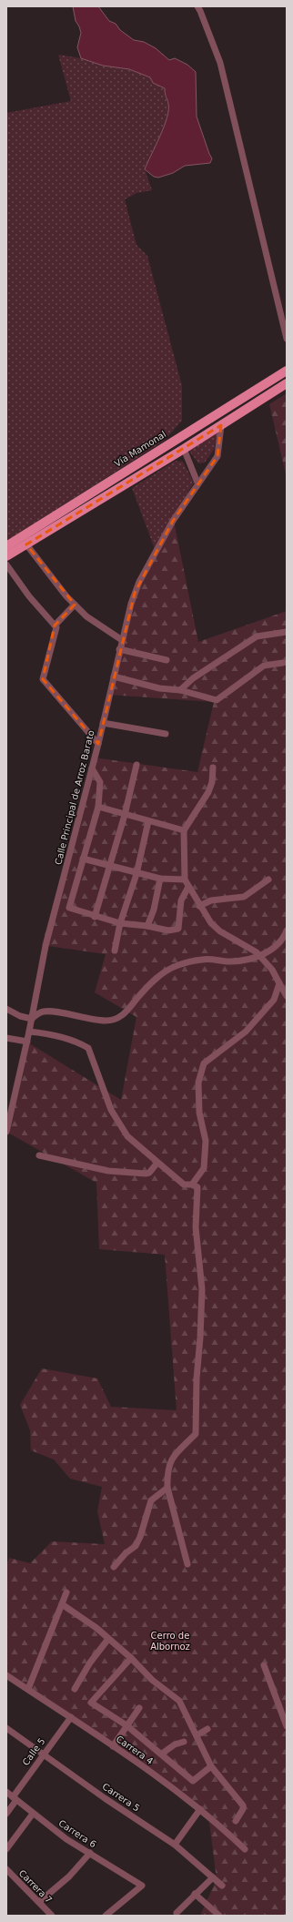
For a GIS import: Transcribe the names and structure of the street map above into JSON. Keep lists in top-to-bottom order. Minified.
{"streets":{"main road":["Vía Mamonal"],"street":["Calle Principal de Arroz Barato","Carrera 4","Calle 5","Carrera 5","Carrera 6","Carrera 7"]},"crossings":[["Carrera 4","Calle 5"],["Calle 5","Carrera 5"],["Calle 5","Carrera 6"]],"parks":["Cerro de Albornoz"]}
